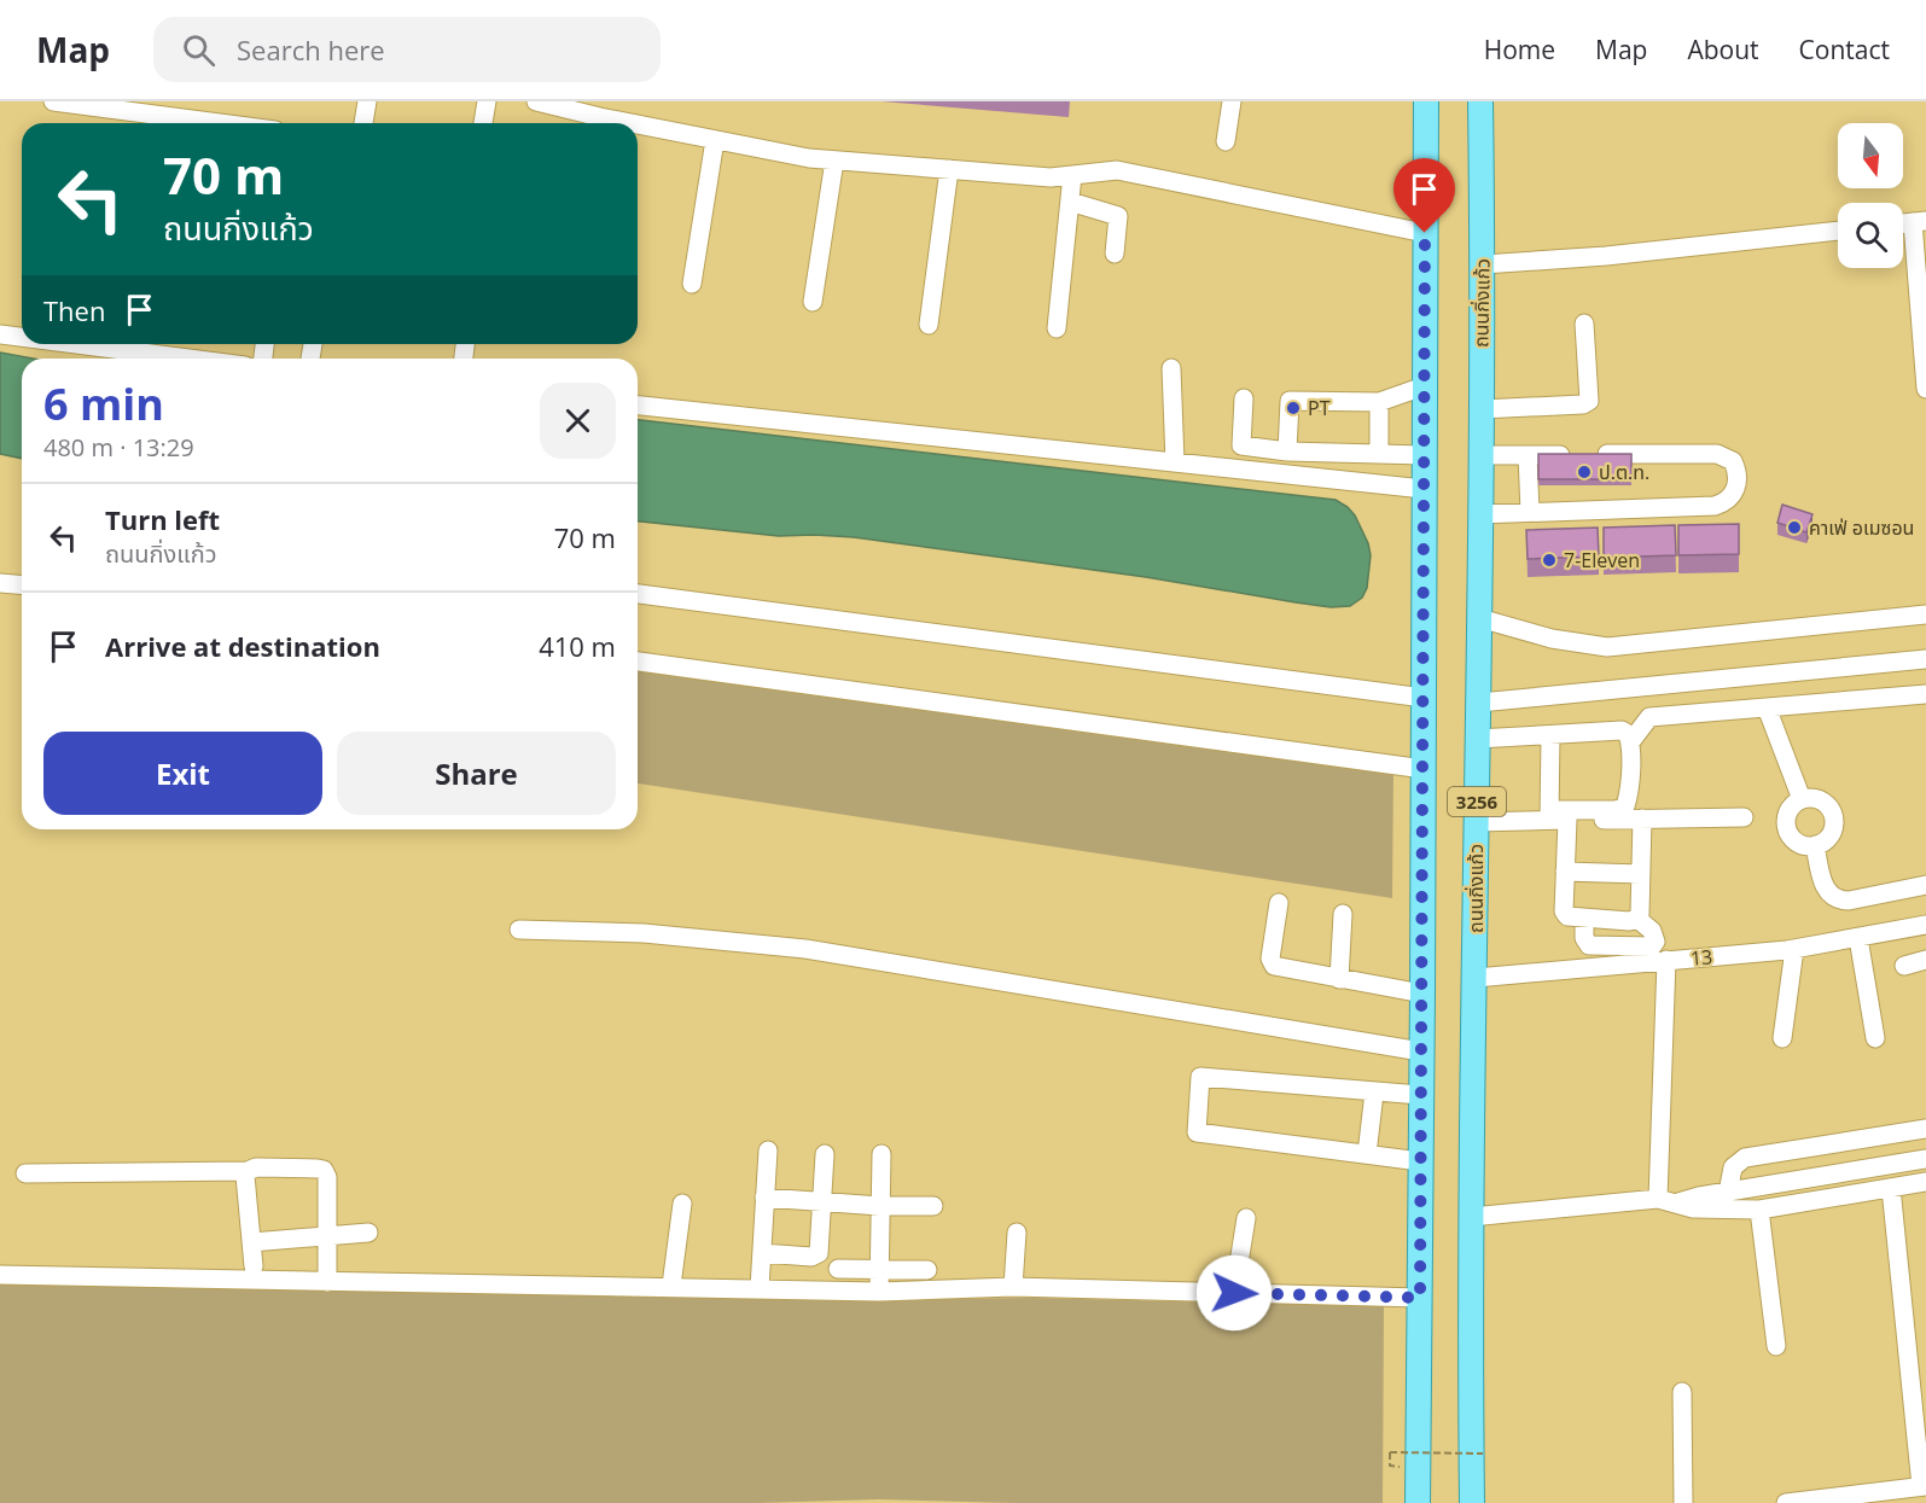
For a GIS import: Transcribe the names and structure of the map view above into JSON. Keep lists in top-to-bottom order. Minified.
{"streets":{"main road":["ถนนกิ่งแก้ว","3256"],"street":["13"]},"crossings":[["ถนนกิ่งแก้ว","13"]],"places":["PT","ป.ต.ท.","คาเฟ่ อเมซอน","7-Eleven"],"north":"bottom","page":{"header":"Map","search":"Search here","nav":["Home","Map","About","Contact"],"turn":["70 m","ถนนกิ่งแก้ว"],"then":"Then","heading":["6 min","480 m · 13:29"],"list":[{"name":"Turn left","note":"ถนนกิ่งแก้ว","value":"70 m"},{"name":"Arrive at destination","value":"410 m"}],"buttons":["Exit","Share"]}}
